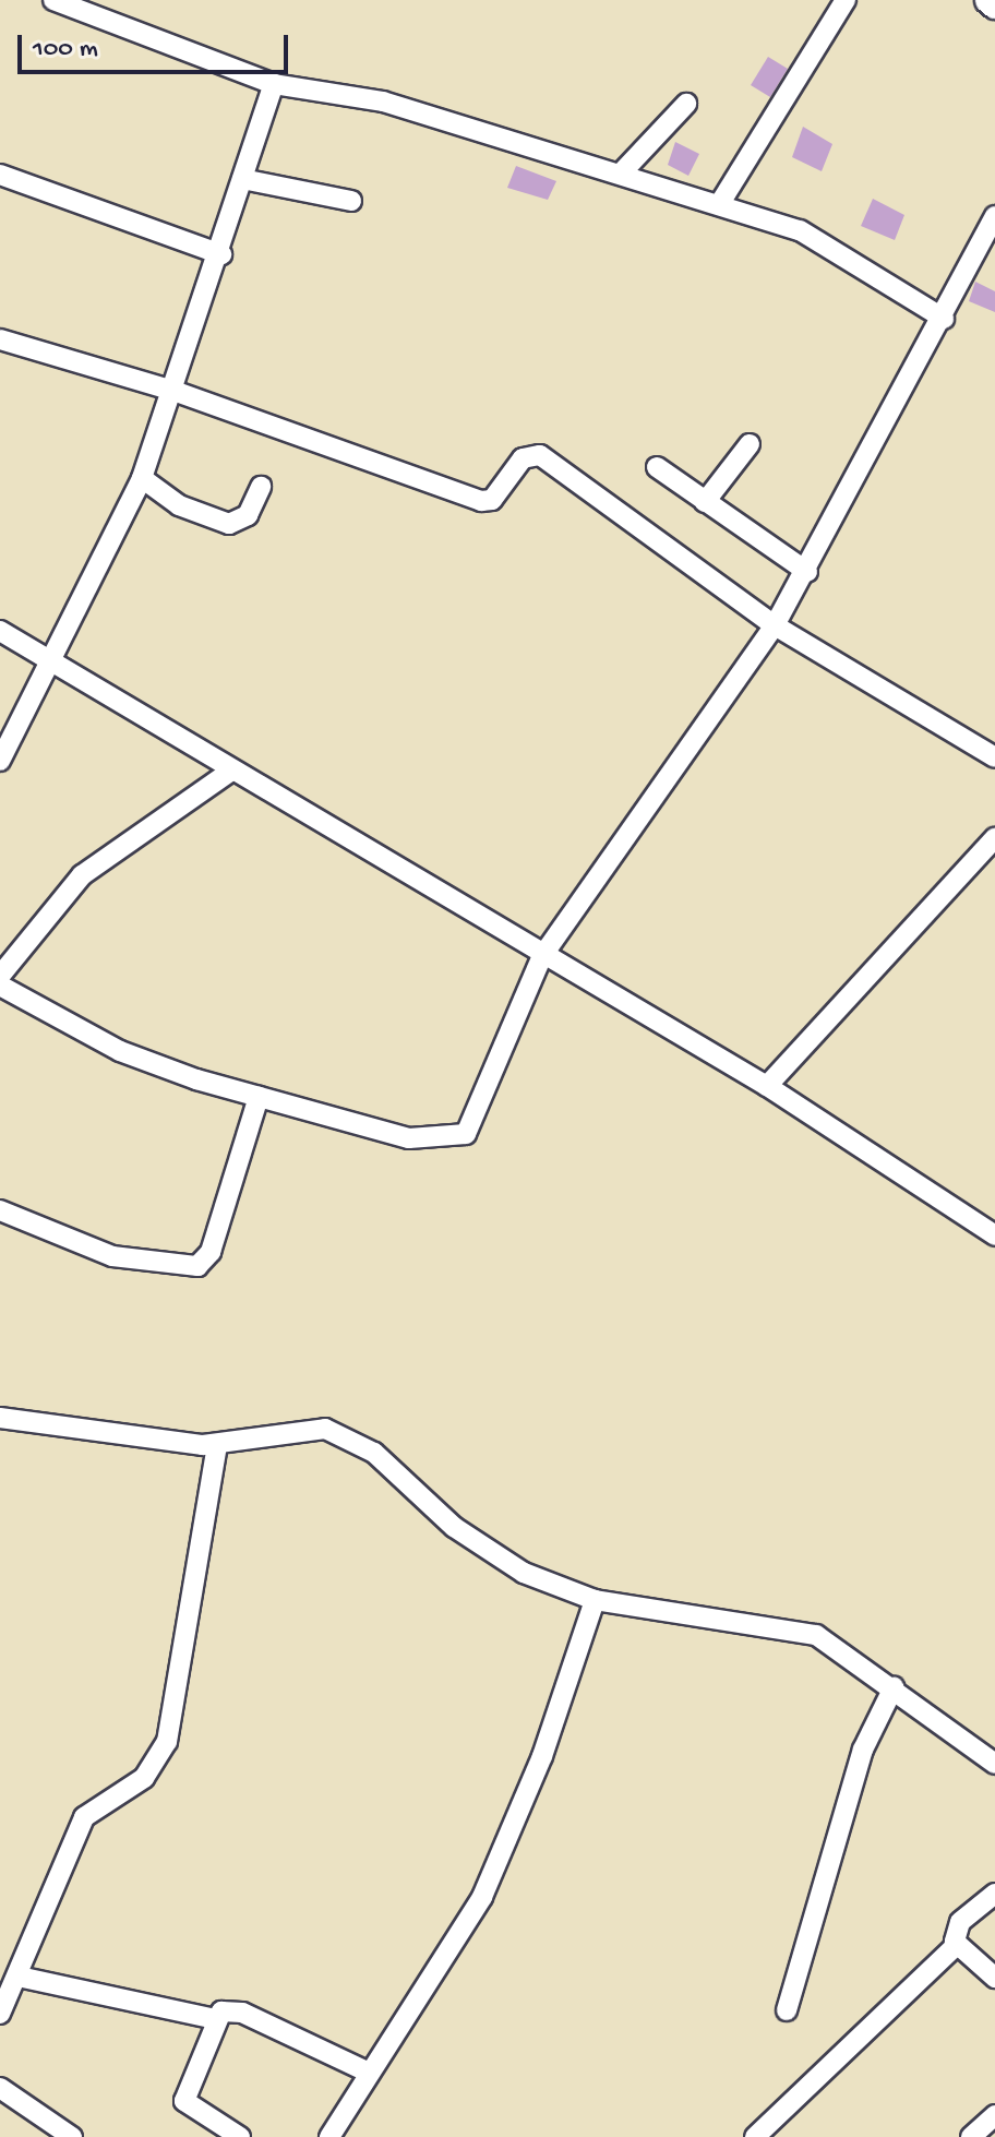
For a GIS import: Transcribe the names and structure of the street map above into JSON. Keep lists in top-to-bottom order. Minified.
{"scale_bar":"100 m"}
